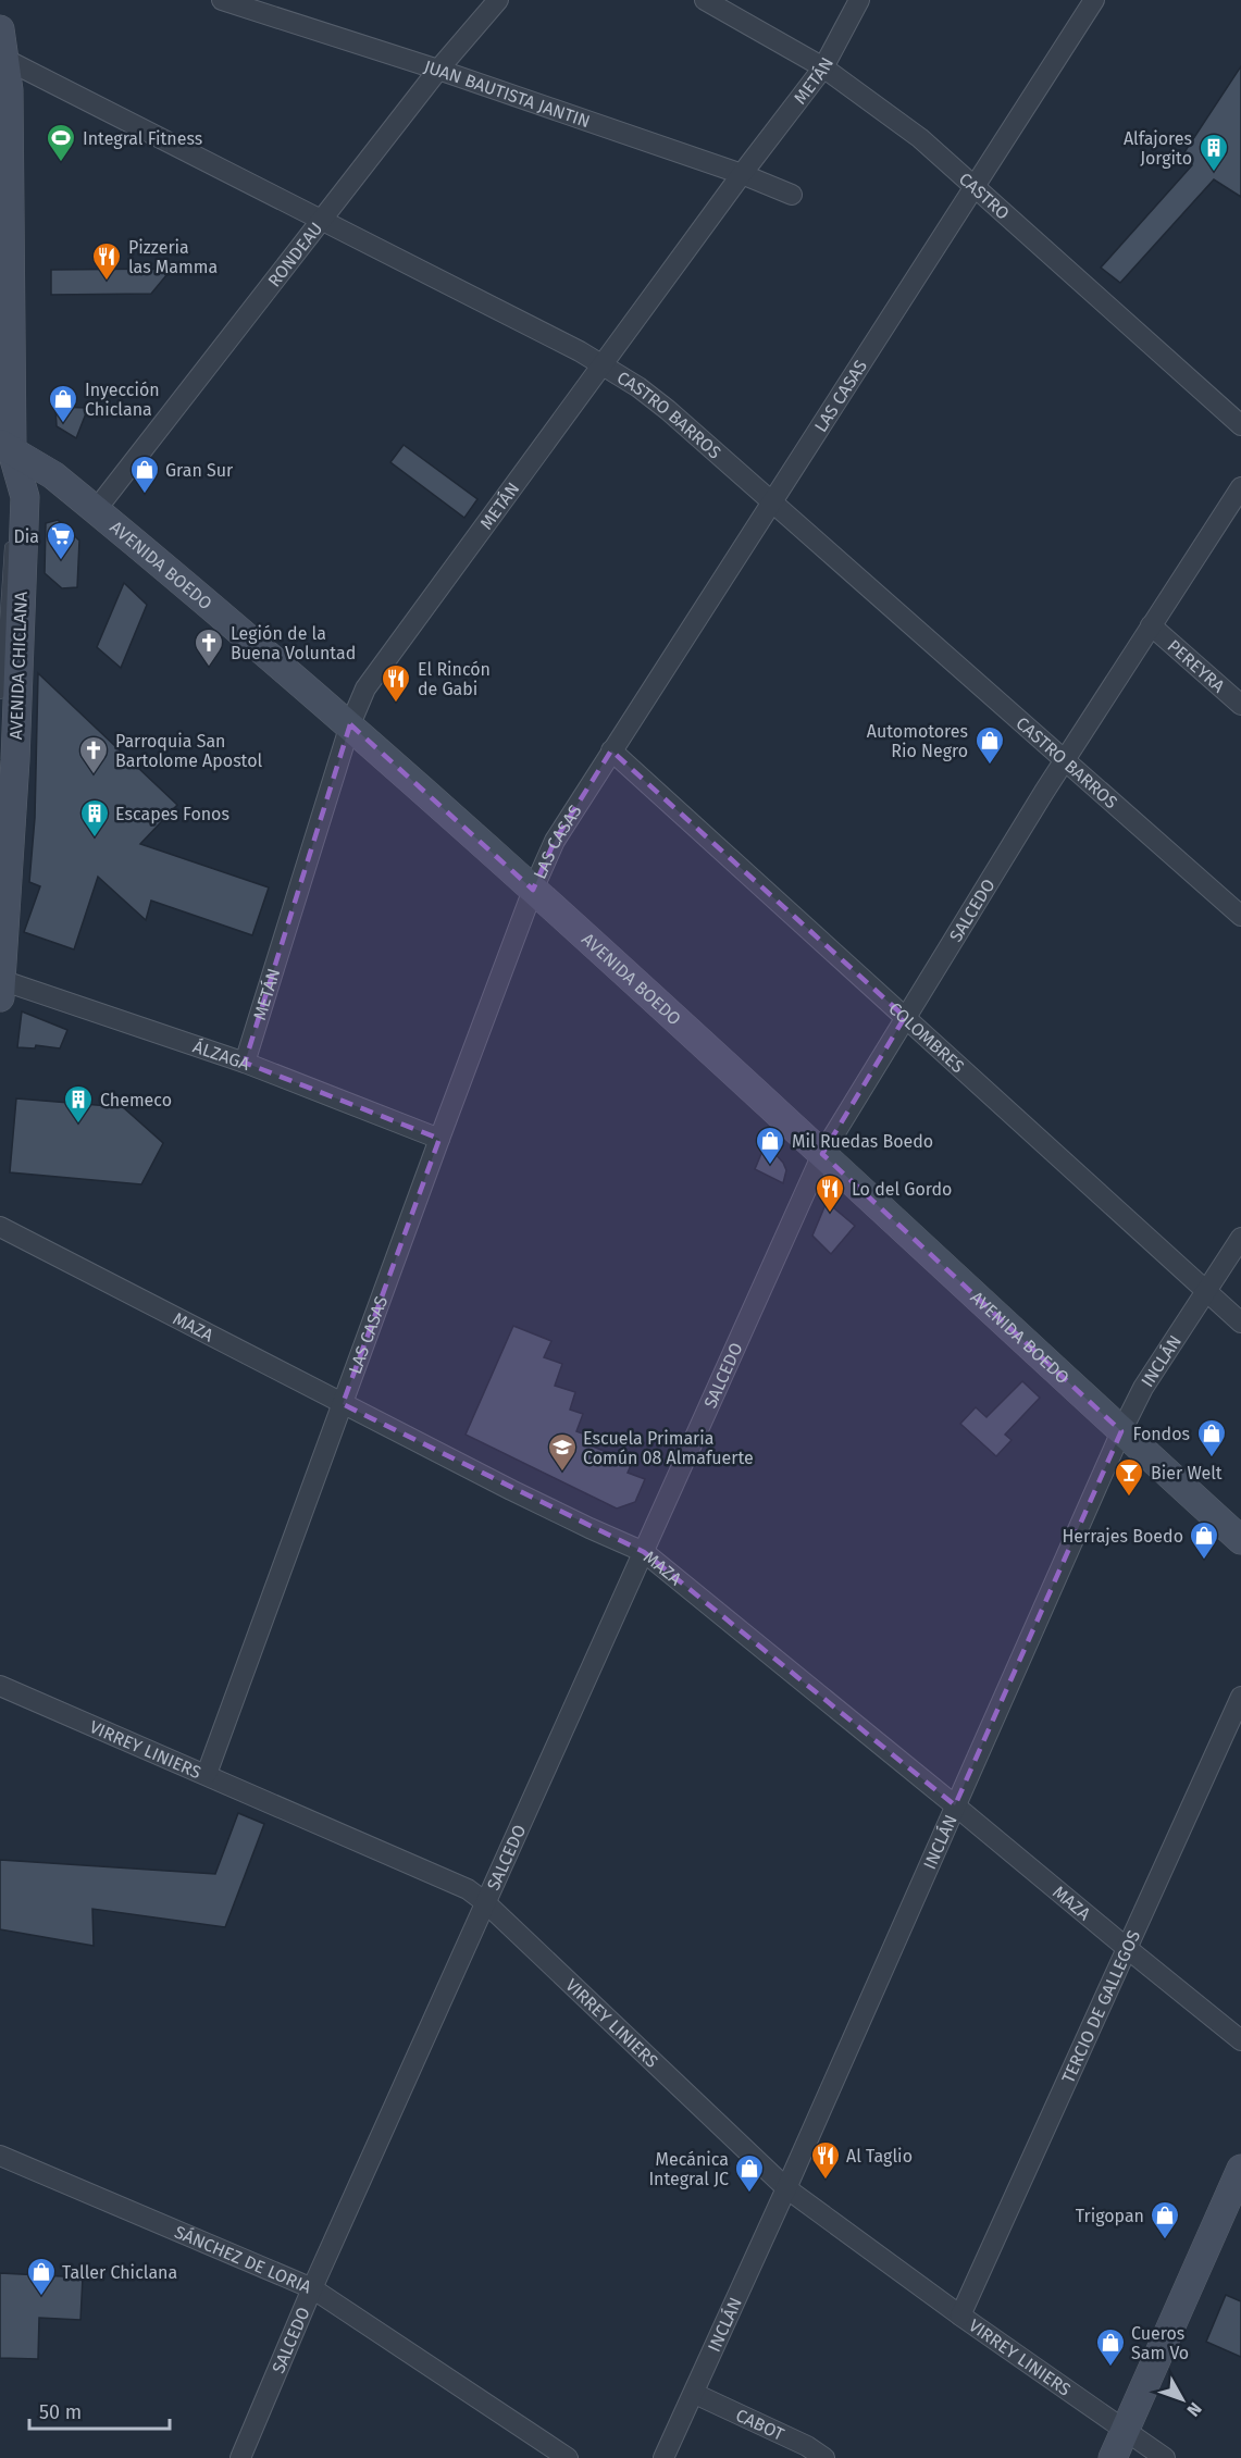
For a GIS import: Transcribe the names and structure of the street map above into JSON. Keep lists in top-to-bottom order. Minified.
{"streets":{"main road":["AVENIDA BOEDO","AVENIDA CHICLANA"],"street":["METÁN","JUAN BAUTISTA JANTIN","CASTRO","RONDEAU","LAS CASAS","CASTRO BARROS","PEREYRA","SALCEDO","COLOMBRES","ÁLZAGA","MAZA","INCLÁN","VIRREY LINIERS","TERCIO DE GALLEGOS","SÁNCHEZ DE LORIA","CABOT"]},"crossings":[["METÁN","JUAN BAUTISTA JANTIN"],["METÁN","CASTRO"],["METÁN","CASTRO BARROS"],["METÁN","AVENIDA BOEDO"],["METÁN","ÁLZAGA"],["JUAN BAUTISTA JANTIN","RONDEAU"],["CASTRO","LAS CASAS"],["RONDEAU","CASTRO BARROS"],["RONDEAU","AVENIDA BOEDO"],["LAS CASAS","CASTRO BARROS"],["LAS CASAS","AVENIDA BOEDO"],["LAS CASAS","COLOMBRES"],["LAS CASAS","ÁLZAGA"],["LAS CASAS","MAZA"],["LAS CASAS","VIRREY LINIERS"],["CASTRO BARROS","AVENIDA CHICLANA"],["CASTRO BARROS","SALCEDO"],["AVENIDA BOEDO","AVENIDA CHICLANA"],["AVENIDA BOEDO","SALCEDO"],["AVENIDA BOEDO","INCLÁN"],["PEREYRA","SALCEDO"],["AVENIDA CHICLANA","ÁLZAGA"],["SALCEDO","COLOMBRES"],["SALCEDO","MAZA"],["SALCEDO","VIRREY LINIERS"],["SALCEDO","SÁNCHEZ DE LORIA"],["COLOMBRES","INCLÁN"],["MAZA","INCLÁN"],["MAZA","TERCIO DE GALLEGOS"],["INCLÁN","VIRREY LINIERS"],["INCLÁN","CABOT"],["VIRREY LINIERS","TERCIO DE GALLEGOS"]],"places":{"sports":["Integral Fitness"],"building":["Alfajores Jorgito","Escapes Fonos","Chemeco"],"restaurant":["Pizzeria las Mamma","El Rincón de Gabi","Lo del Gordo","Al Taglio"],"shop":["Inyección Chiclana","Gran Sur","Automotores Rio Negro","Mil Ruedas Boedo","Fondos","Herrajes Boedo","Mecánica Integral JC","Trigopan","Taller Chiclana","Cueros Sam Vo"],"supermarket":["Dia"],"church":["Legión de la Buena Voluntad","Parroquia San Bartolome Apostol"],"school or university":["Escuela Primaria Común 08 Almafuerte"],"bar":["Bier Welt"]},"scale_bar":"50 m","north":"bottom right"}
